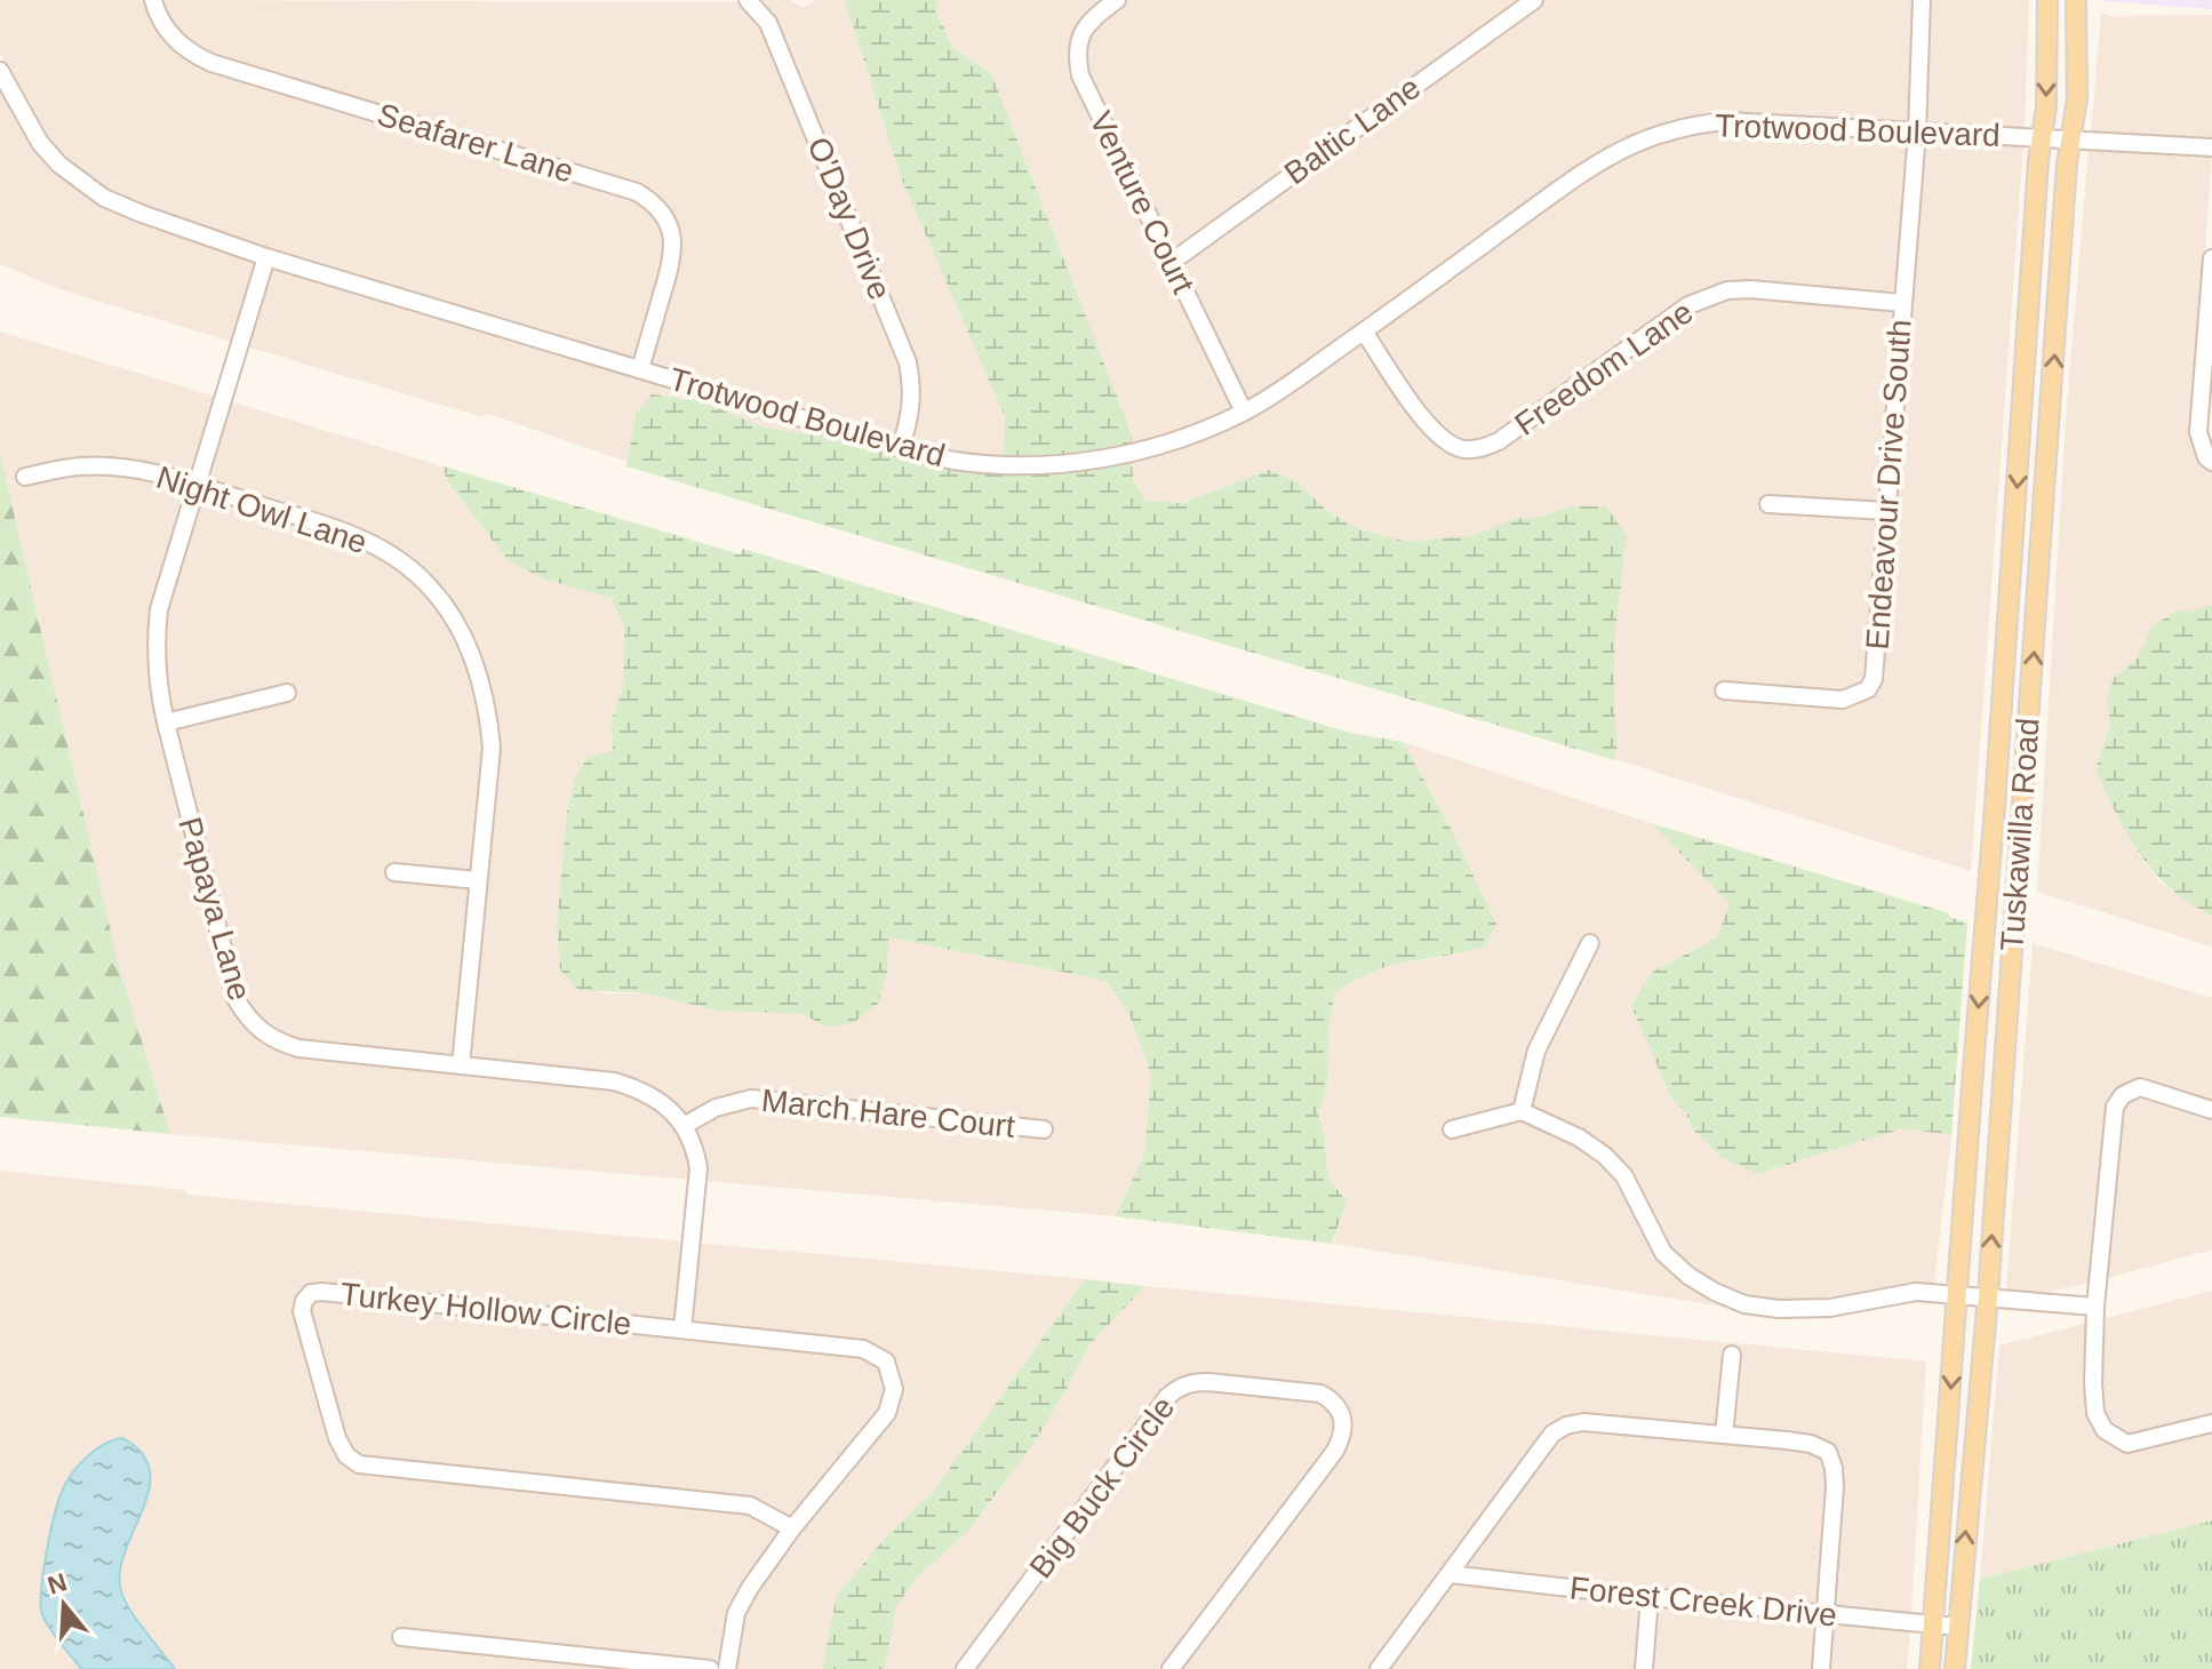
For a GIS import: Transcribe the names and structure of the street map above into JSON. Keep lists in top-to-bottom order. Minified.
{"streets":{"main road":["Tuskawilla Road"],"street":["Baltic Lane","Trotwood Boulevard","Seafarer Lane","Venture Court","O'Day Drive","Freedom Lane","Endeavour Drive South","Night Owl Lane","Papaya Lane","March Hare Court","Turkey Hollow Circle","Big Buck Circle","Forest Creek Drive"]},"crossings":[["Baltic Lane","Venture Court"],["Trotwood Boulevard","Seafarer Lane"],["Trotwood Boulevard","Venture Court"],["Trotwood Boulevard","O'Day Drive"],["Trotwood Boulevard","Freedom Lane"],["Trotwood Boulevard","Endeavour Drive South"],["Trotwood Boulevard","Tuskawilla Road"],["Trotwood Boulevard","Papaya Lane"],["Freedom Lane","Endeavour Drive South"],["Night Owl Lane","Papaya Lane"],["Tuskawilla Road","Forest Creek Drive"],["Papaya Lane","March Hare Court"],["Papaya Lane","Turkey Hollow Circle"]],"north":"top"}
